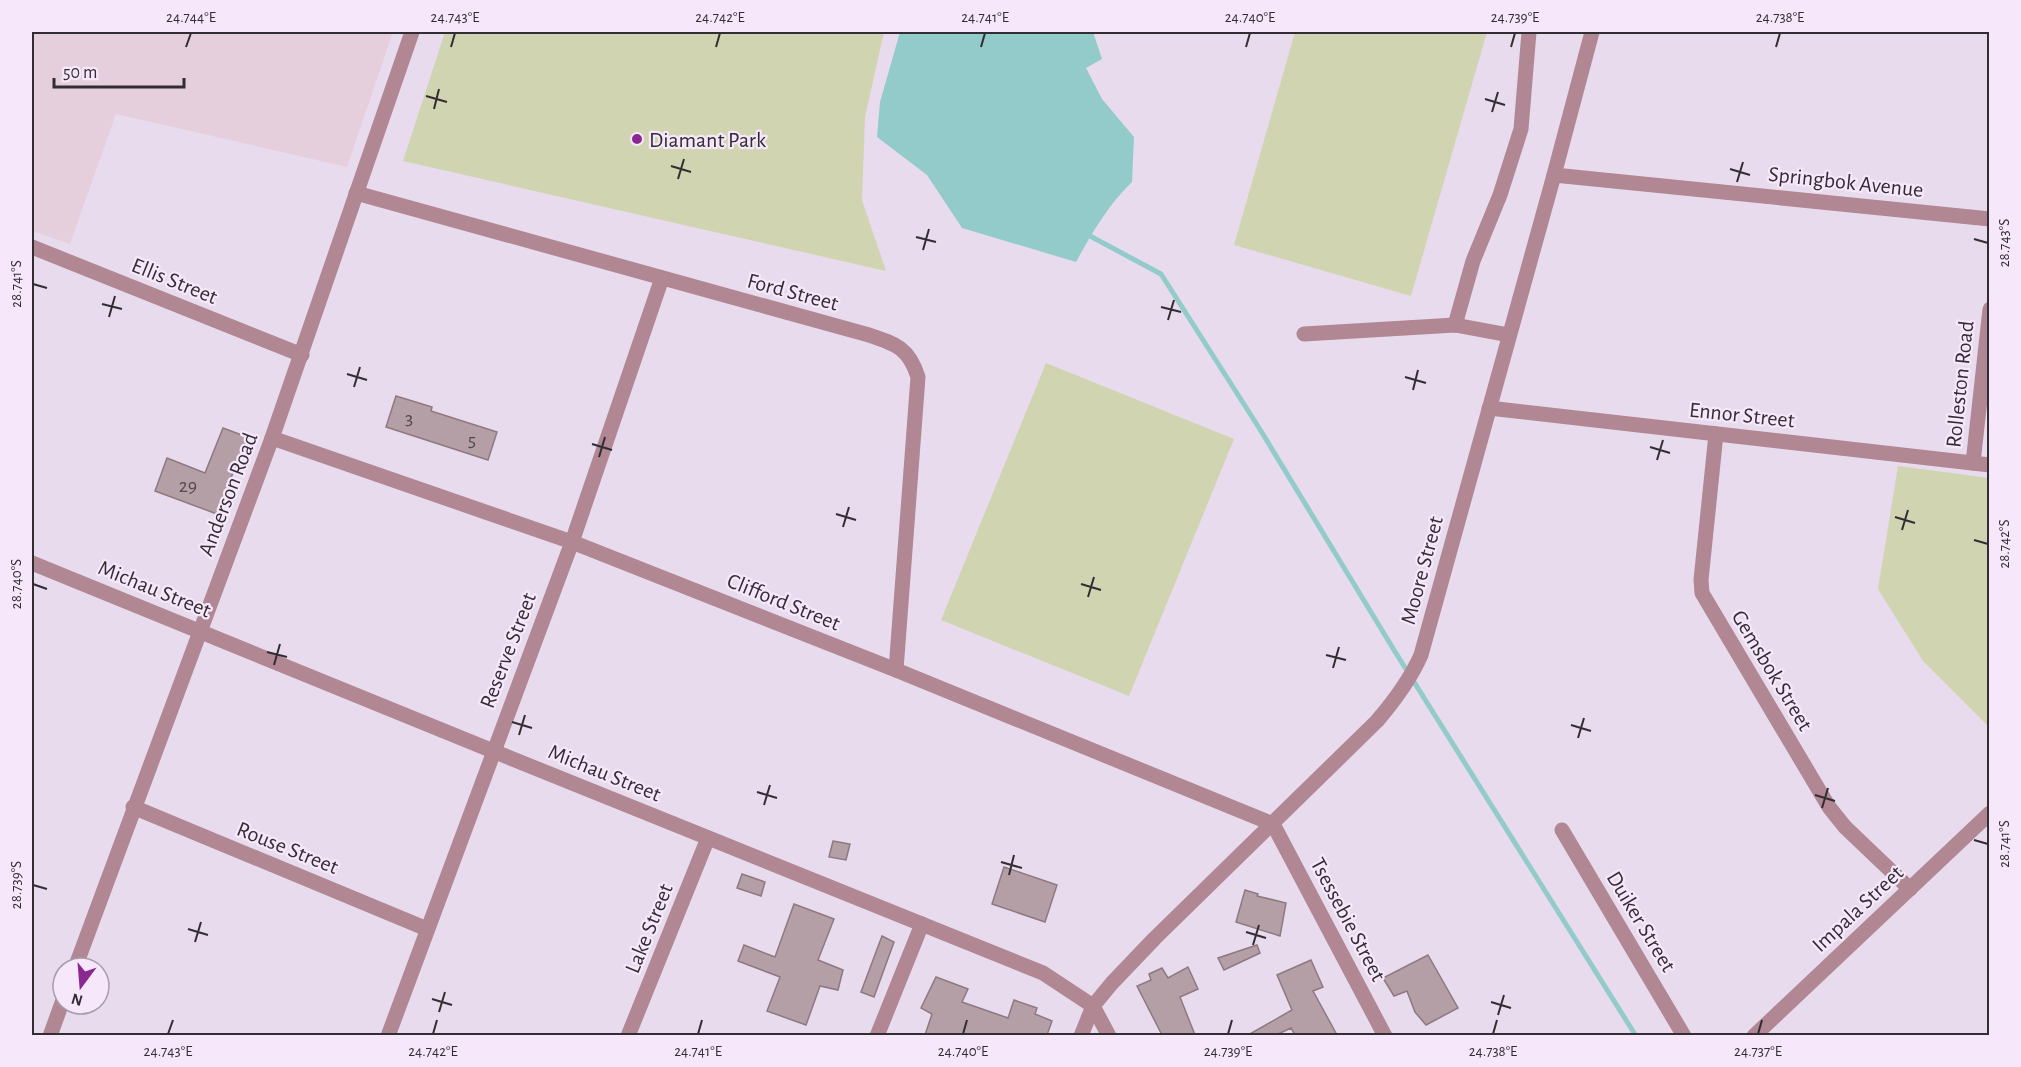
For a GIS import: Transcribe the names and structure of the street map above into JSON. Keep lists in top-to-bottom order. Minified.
{"streets":{"street":["Springbok Avenue","Ellis Street","Ford Street","Rolleston Road","Ennor Street","Anderson Road","Moore Street","Michau Street","Clifford Street","Reserve Street","Gemsbok Street","Rouse Street","Impala Street","Tsessebie Street","Duiker Street","Lake Street"]},"crossings":[["Springbok Avenue","Moore Street"],["Ellis Street","Anderson Road"],["Ford Street","Anderson Road"],["Ford Street","Clifford Street"],["Ford Street","Reserve Street"],["Rolleston Road","Ennor Street"],["Ennor Street","Moore Street"],["Ennor Street","Gemsbok Street"],["Anderson Road","Michau Street"],["Anderson Road","Clifford Street"],["Anderson Road","Rouse Street"],["Moore Street","Michau Street"],["Moore Street","Clifford Street"],["Moore Street","Tsessebie Street"],["Michau Street","Reserve Street"],["Michau Street","Lake Street"],["Clifford Street","Reserve Street"],["Clifford Street","Tsessebie Street"],["Reserve Street","Rouse Street"],["Gemsbok Street","Impala Street"]],"places":["Diamant Park"],"house_numbers":["3","5","29"],"scale_bar":"50 m","north":"bottom","coordinates":["24.744°E","24.743°E","24.742°E","24.741°E","24.740°E","24.739°E","24.738°E","28.743°S","28.741°S","28.742°S","28.740°S","28.739°S","24.737°E"]}
